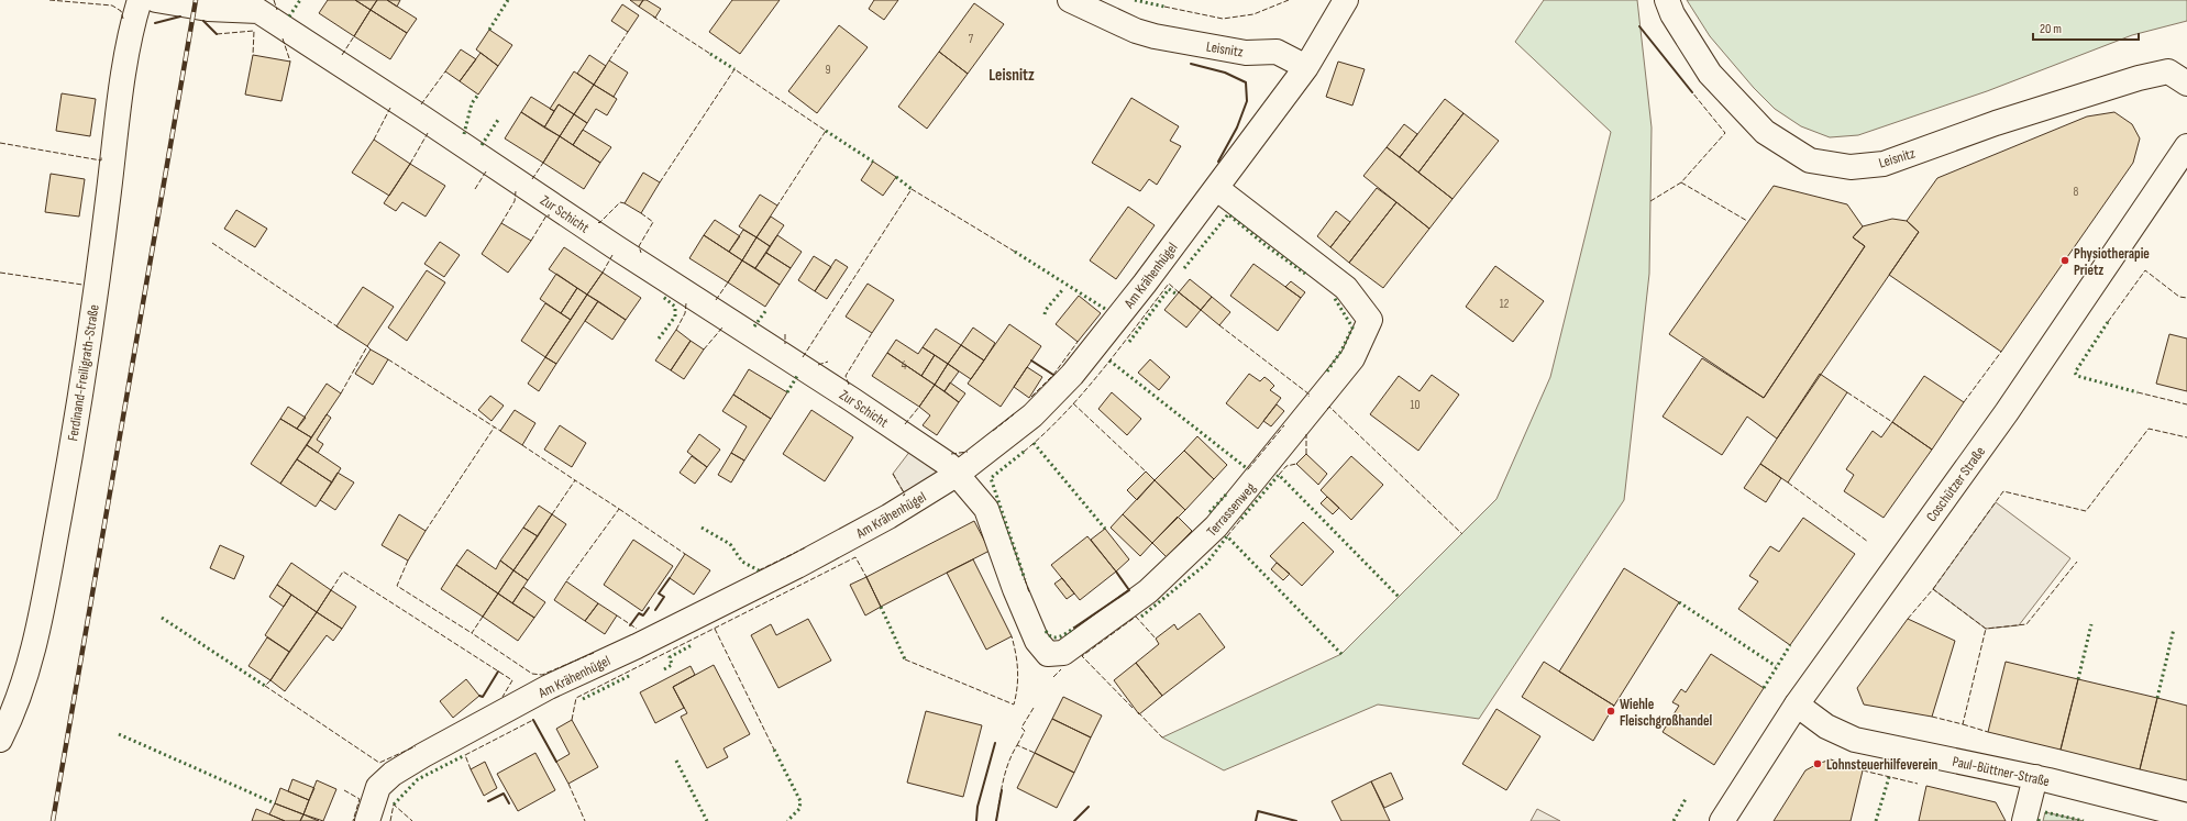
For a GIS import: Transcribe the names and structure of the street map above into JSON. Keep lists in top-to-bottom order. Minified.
{"streets":{"street":["Leisnitz","Zur Schicht","Am Krähenhügel","Ferdinand-Freiligrath-Straße","Coschützer Straße","Terrassenweg","Paul-Büttner-Straße"]},"crossings":[["Leisnitz","Am Krähenhügel"],["Zur Schicht","Am Krähenhügel"],["Zur Schicht","Terrassenweg"],["Am Krähenhügel","Terrassenweg"],["Coschützer Straße","Paul-Büttner-Straße"]],"districts":["Leisnitz"],"places":["Physiotherapie Prietz","Wiehle Fleischgroßhandel","Lohnsteuerhilfeverein"],"house_numbers":["7","9","8","12","4","10"],"scale_bar":"20 m"}
